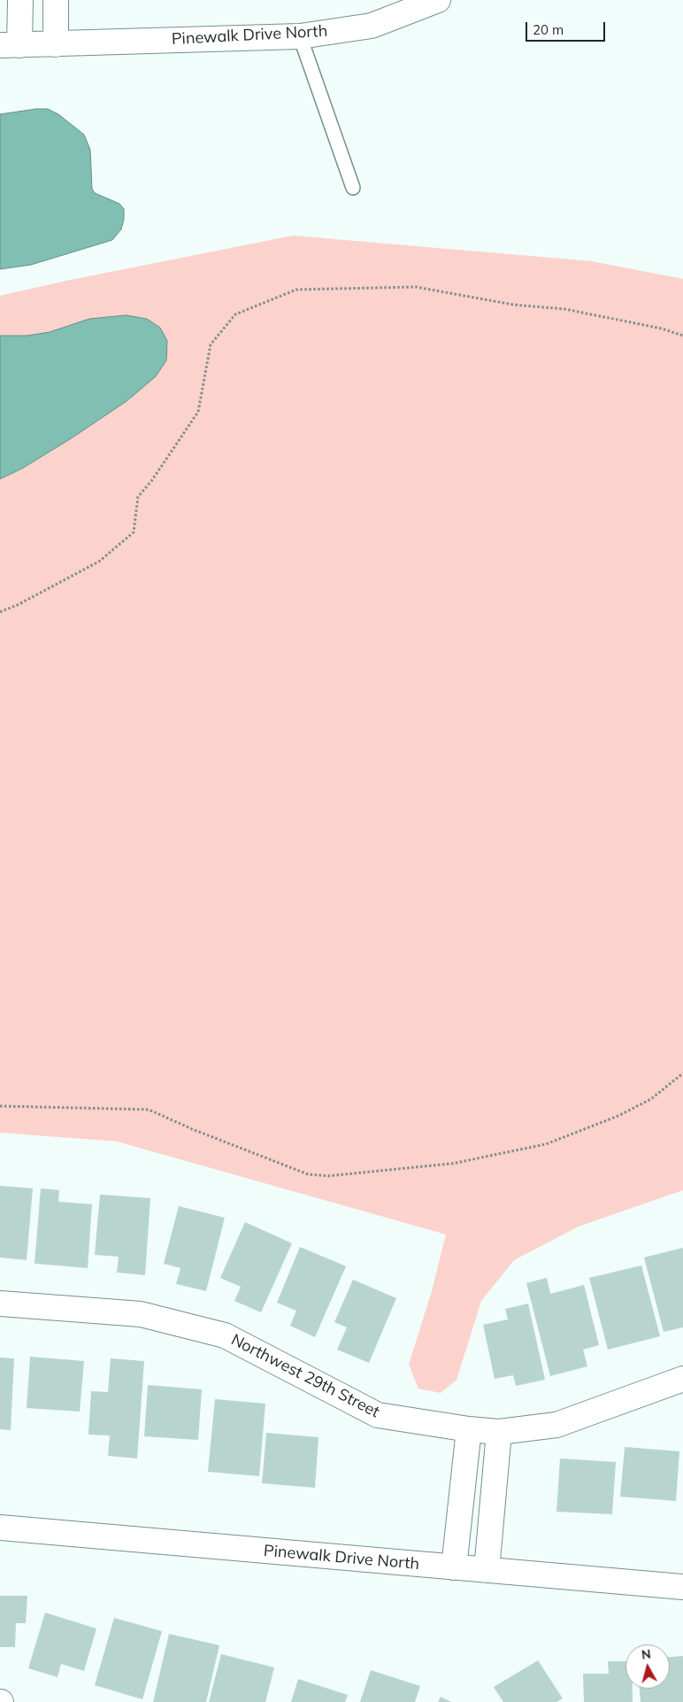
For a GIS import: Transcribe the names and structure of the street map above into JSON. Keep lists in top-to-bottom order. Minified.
{"streets":{"street":["Pinewalk Drive North","Northwest 29th Street"]},"scale_bar":"20 m","north":"top"}
